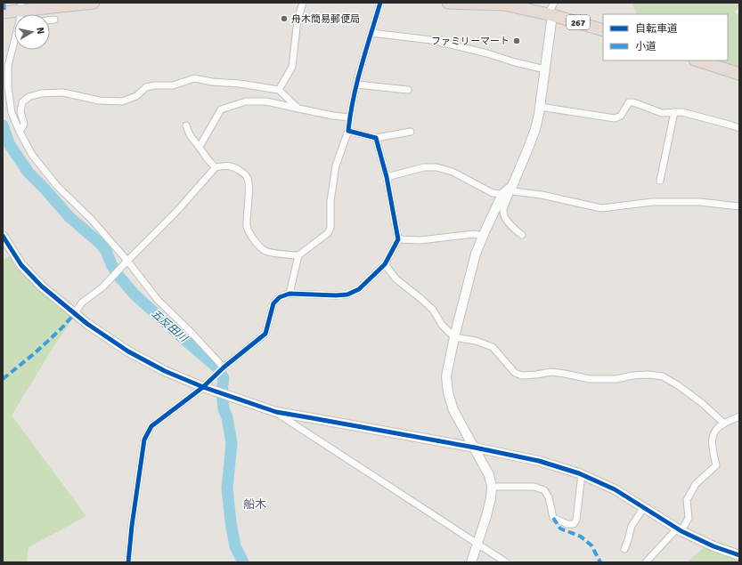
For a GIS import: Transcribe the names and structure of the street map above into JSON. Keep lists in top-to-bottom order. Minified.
{"streets":{"highway":["267"]},"districts":["船木"],"water":["五反田川"],"places":["舟木簡易郵便局","ファミリーマート"],"legend":["自転車道","小道"],"north":"right"}
